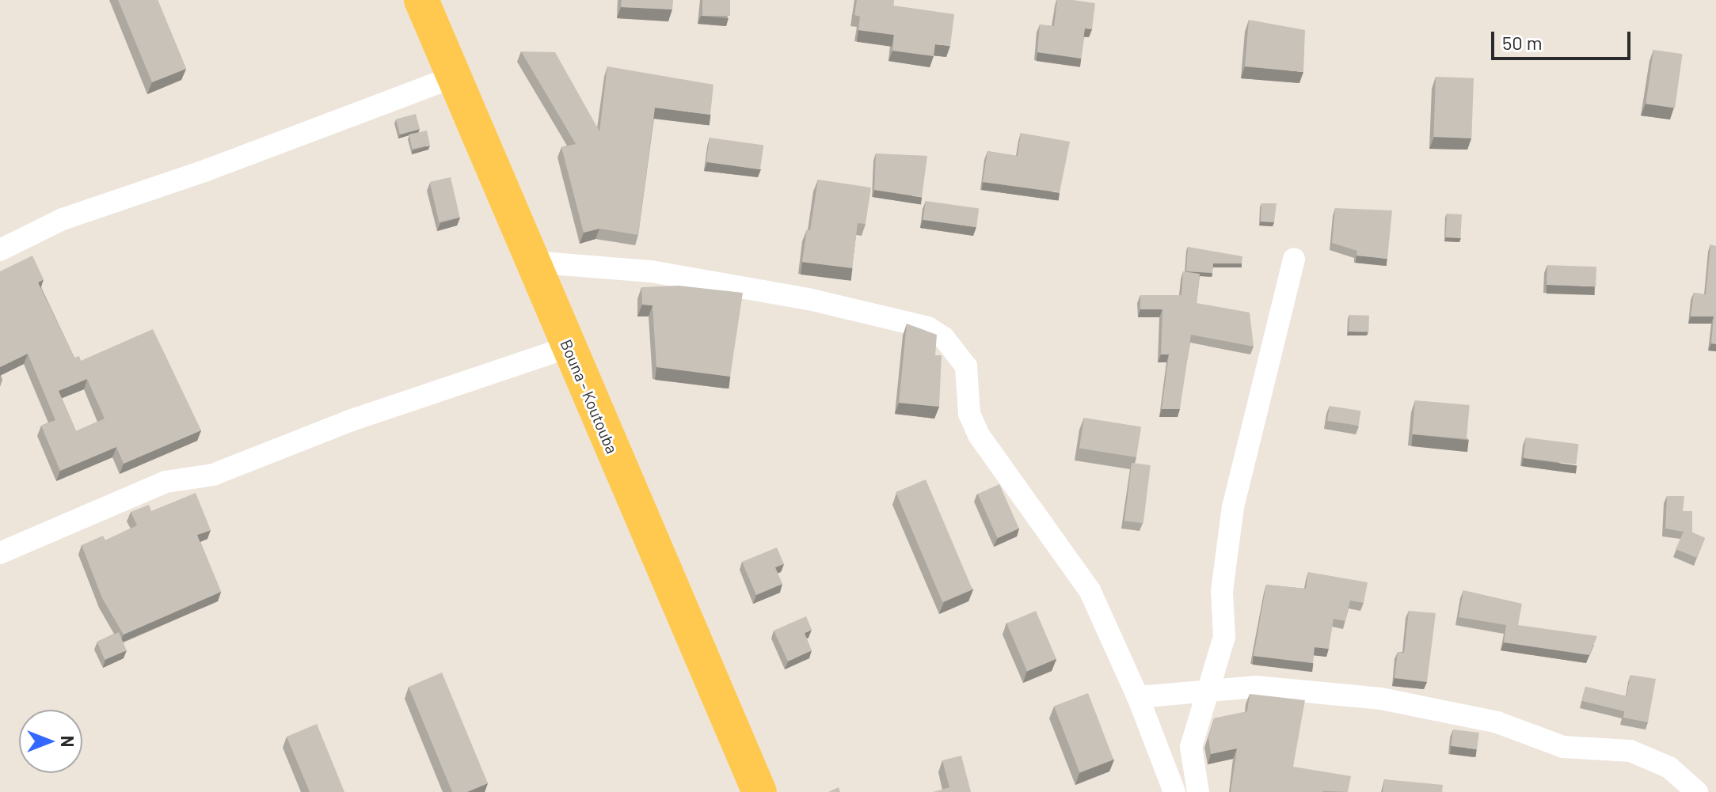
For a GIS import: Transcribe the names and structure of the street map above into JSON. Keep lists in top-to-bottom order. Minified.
{"streets":{"main road":["Bouna - Koutouba"]},"scale_bar":"50 m","north":"right"}
